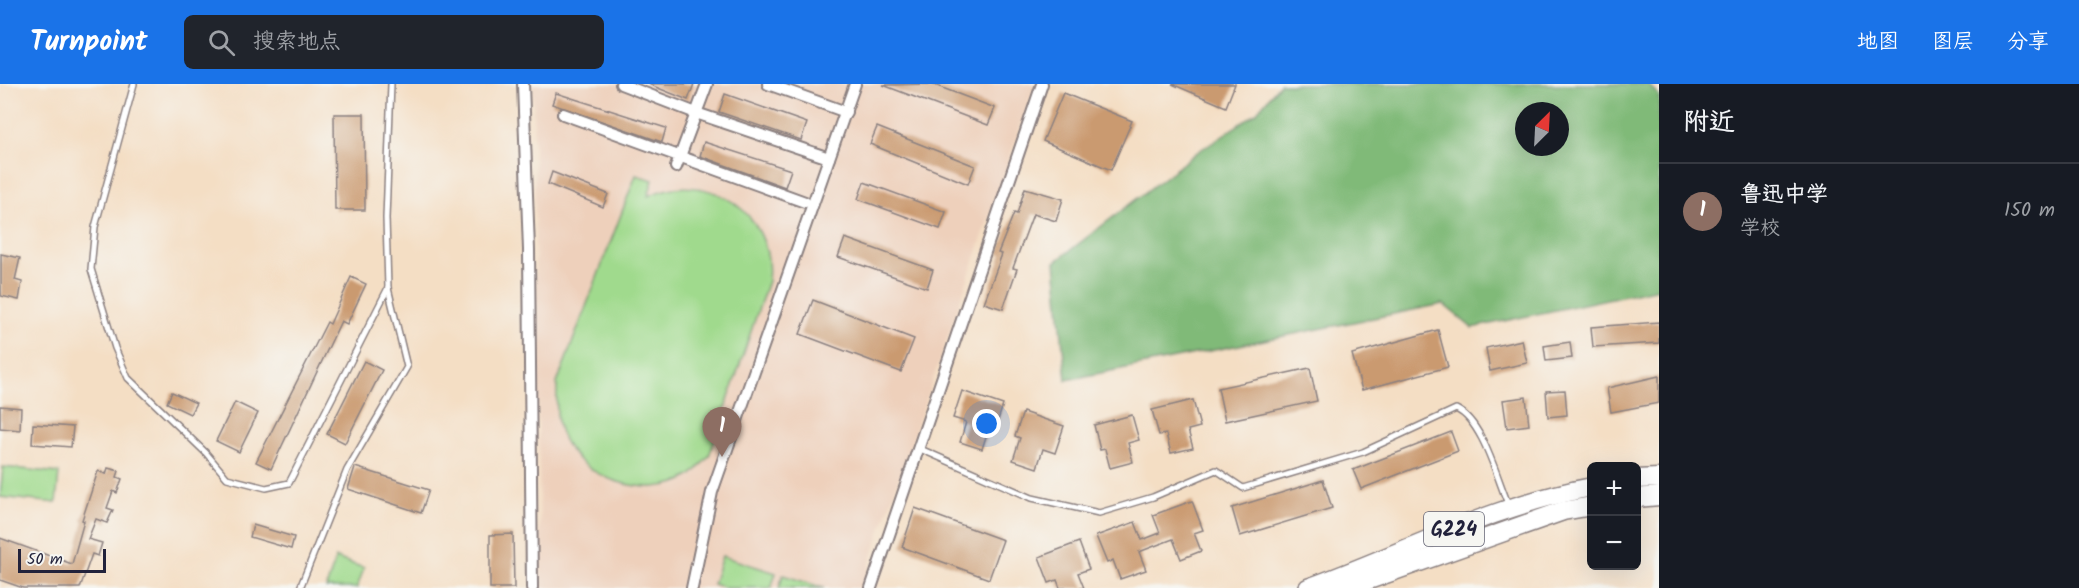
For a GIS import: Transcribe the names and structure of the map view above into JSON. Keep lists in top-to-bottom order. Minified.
{"streets":{"highway":["G224"]},"scale_bar":"50 m","north":"top right","page":{"header":"Turnpoint","search":"搜索地点","nav":["地图","图层","分享"],"heading":"附近","list":[{"mark":"1","name":"鲁迅中学","note":"学校","value":"150 m"}],"pins":"1","map_buttons":["+","−"],"scale":"50 m"}}
